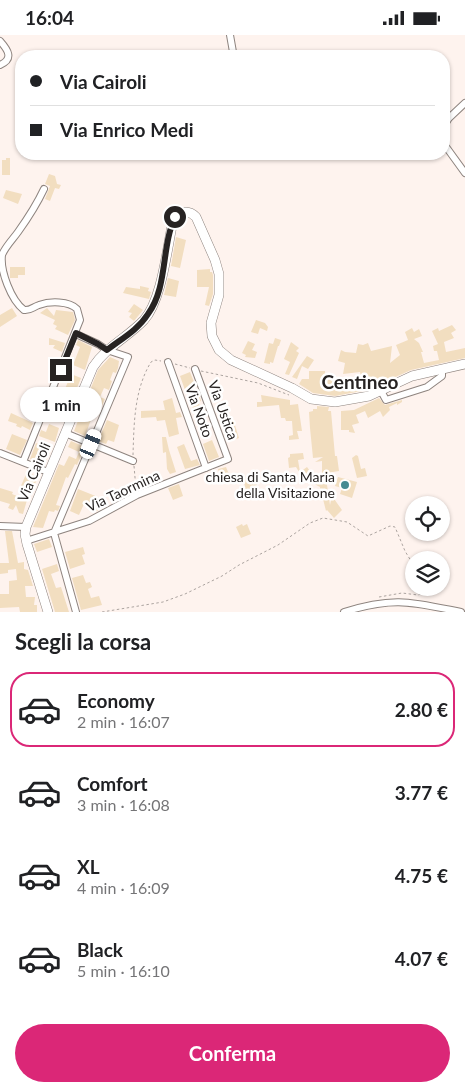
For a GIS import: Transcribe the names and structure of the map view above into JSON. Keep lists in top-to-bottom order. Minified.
{"streets":{"street":["Via Ustica","Via Noto","Via Cairoli","Via Taormina"]},"crossings":[["Via Ustica","Via Taormina"],["Via Noto","Via Taormina"],["Via Cairoli","Via Taormina"]],"districts":["Centineo"],"places":["chiesa di Santa Maria della Visitazione"],"page":{"status":"16:04","banner":["Via Cairoli","Via Enrico Medi"],"bubble":"1 min","heading":"Scegli la corsa","list":[{"name":"Economy","note":"2 min · 16:07","value":"2.80 €"},{"name":"Comfort","note":"3 min · 16:08","value":"3.77 €"},{"name":"XL","note":"4 min · 16:09","value":"4.75 €"},{"name":"Black","note":"5 min · 16:10","value":"4.07 €"}],"buttons":"Conferma"}}
